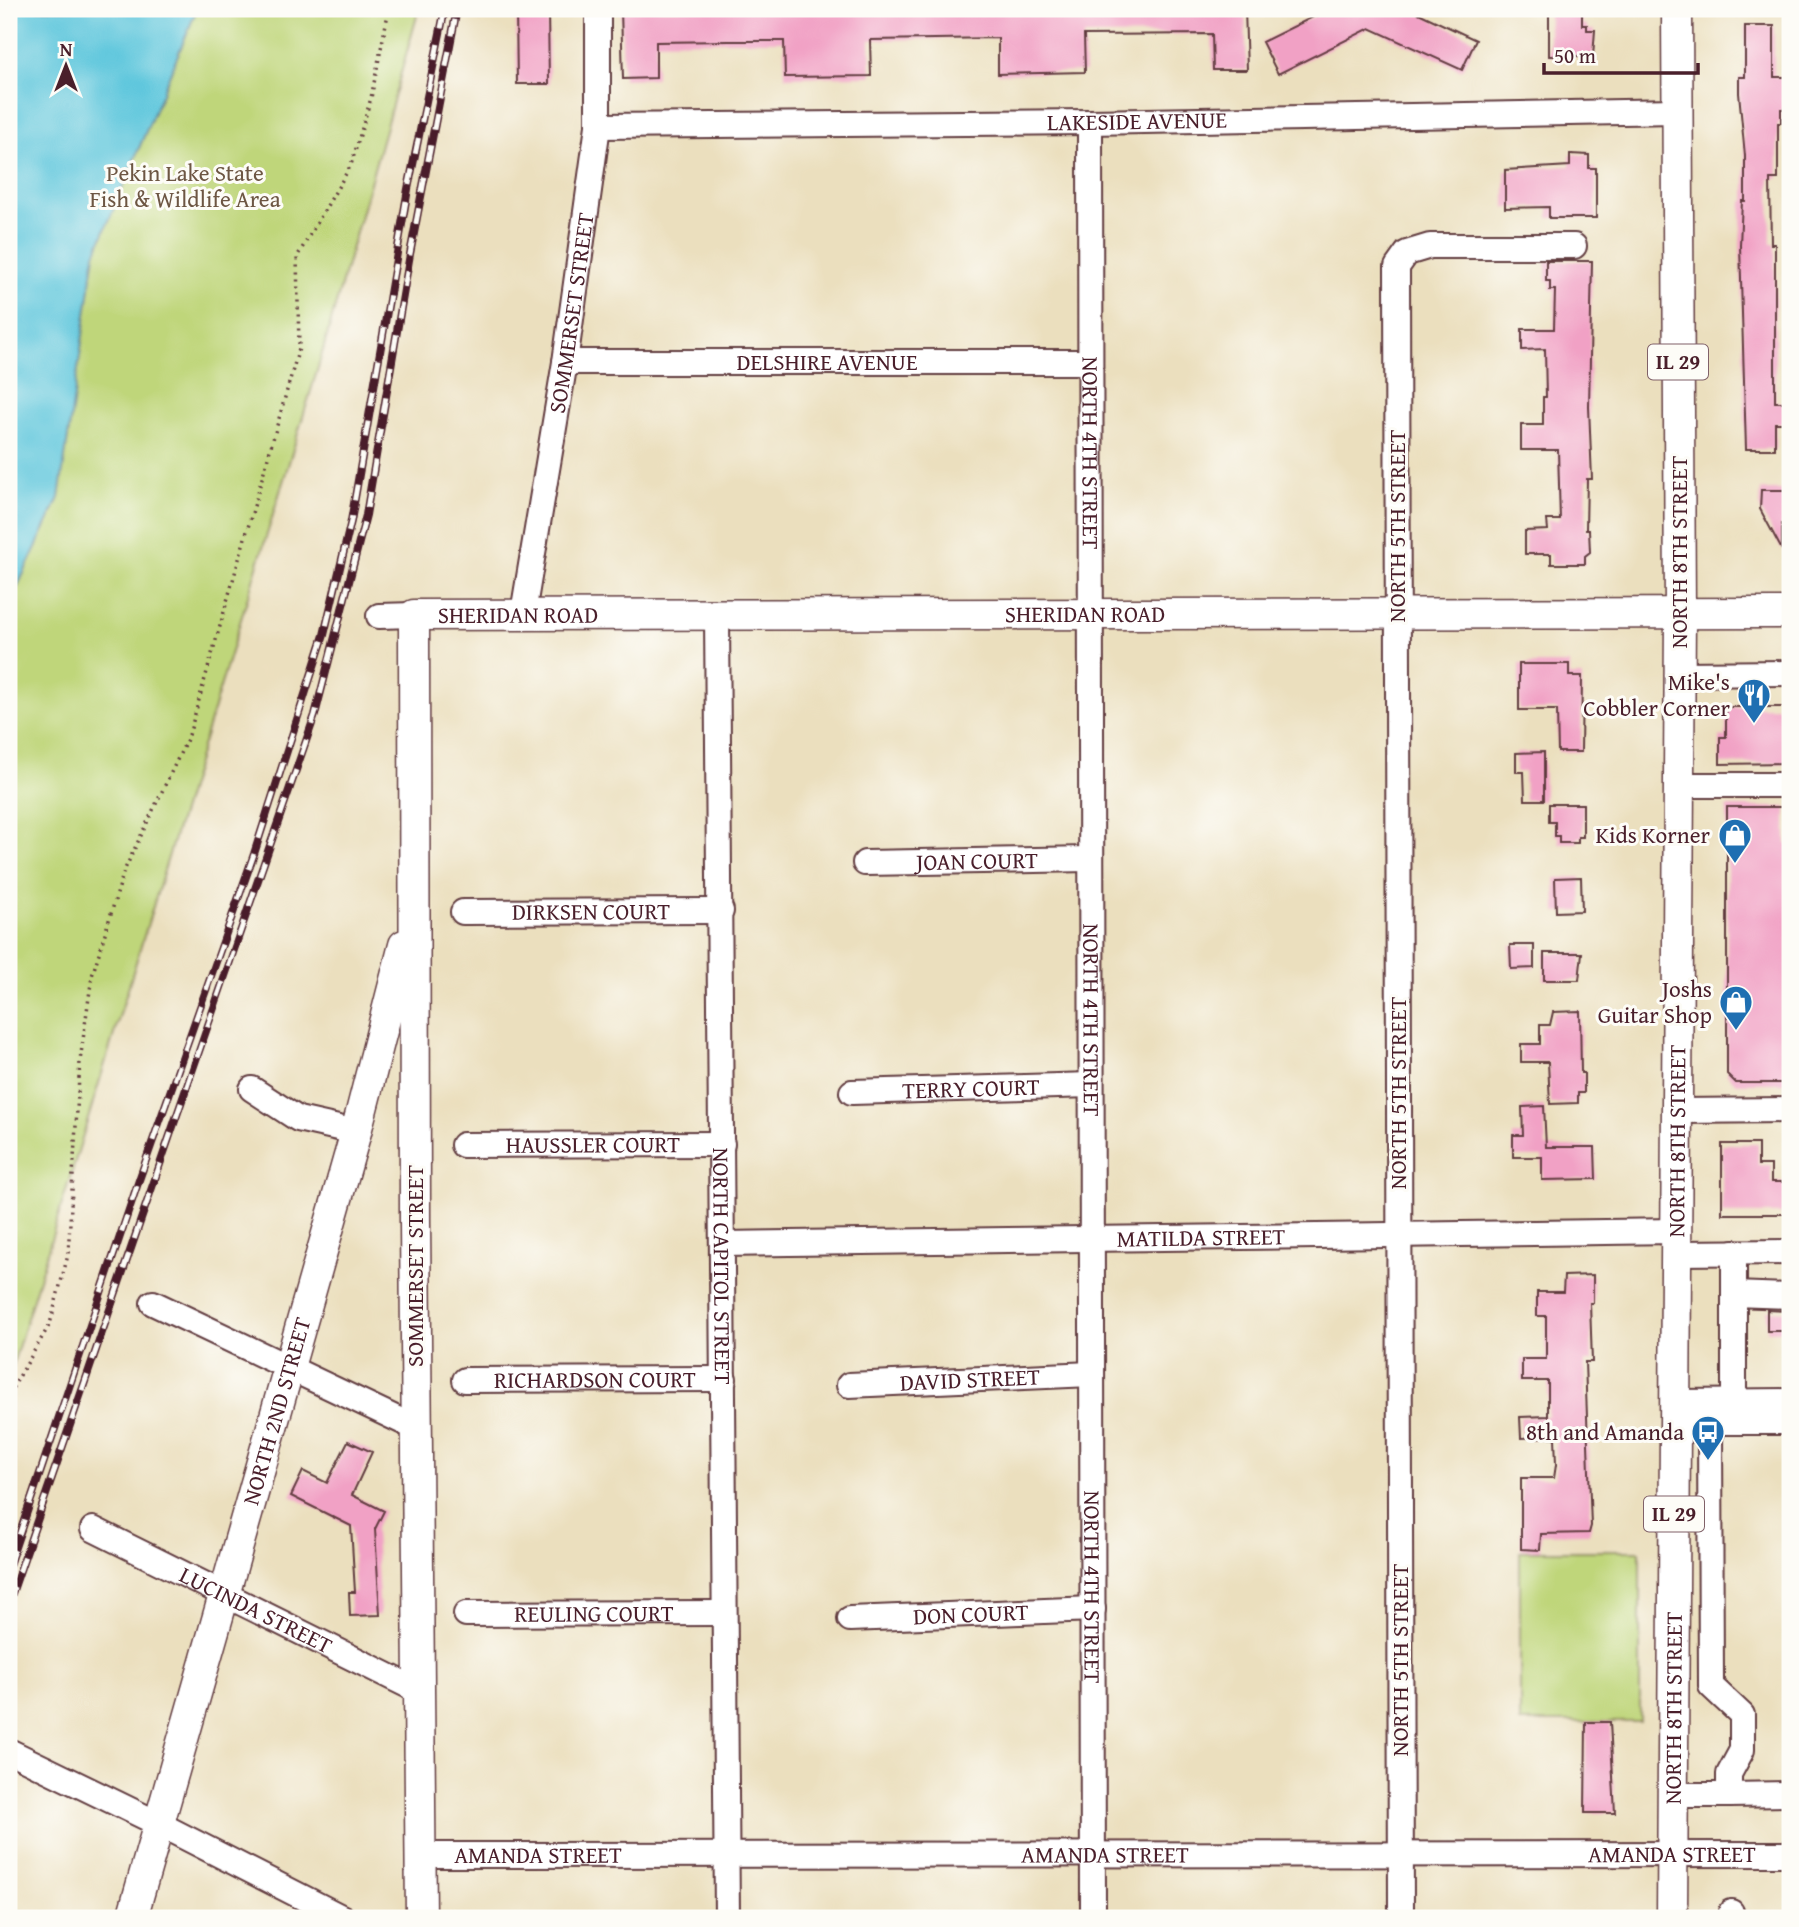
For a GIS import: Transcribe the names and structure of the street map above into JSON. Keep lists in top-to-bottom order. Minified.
{"streets":{"main road":["SOMMERSET STREET","IL 29","NORTH 8TH STREET","SHERIDAN ROAD","NORTH 2ND STREET"],"street":["LAKESIDE AVENUE","DELSHIRE AVENUE","NORTH 4TH STREET","NORTH 5TH STREET","JOAN COURT","DIRKSEN COURT","TERRY COURT","HAUSSLER COURT","MATILDA STREET","NORTH CAPITOL STREET","RICHARDSON COURT","DAVID STREET","LUCINDA STREET","REULING COURT","DON COURT","AMANDA STREET"]},"crossings":[["LAKESIDE AVENUE","SOMMERSET STREET"],["LAKESIDE AVENUE","IL 29"],["LAKESIDE AVENUE","NORTH 4TH STREET"],["LAKESIDE AVENUE","NORTH 8TH STREET"],["SOMMERSET STREET","DELSHIRE AVENUE"],["SOMMERSET STREET","SHERIDAN ROAD"],["SOMMERSET STREET","NORTH 2ND STREET"],["SOMMERSET STREET","LUCINDA STREET"],["SOMMERSET STREET","AMANDA STREET"],["DELSHIRE AVENUE","NORTH 4TH STREET"],["IL 29","NORTH 8TH STREET"],["NORTH 4TH STREET","SHERIDAN ROAD"],["NORTH 4TH STREET","JOAN COURT"],["NORTH 4TH STREET","TERRY COURT"],["NORTH 4TH STREET","MATILDA STREET"],["NORTH 4TH STREET","DAVID STREET"],["NORTH 4TH STREET","DON COURT"],["NORTH 4TH STREET","AMANDA STREET"],["NORTH 5TH STREET","SHERIDAN ROAD"],["NORTH 5TH STREET","MATILDA STREET"],["NORTH 5TH STREET","AMANDA STREET"],["NORTH 8TH STREET","SHERIDAN ROAD"],["NORTH 8TH STREET","MATILDA STREET"],["NORTH 8TH STREET","AMANDA STREET"],["SHERIDAN ROAD","NORTH CAPITOL STREET"],["DIRKSEN COURT","NORTH CAPITOL STREET"],["HAUSSLER COURT","NORTH CAPITOL STREET"],["MATILDA STREET","NORTH CAPITOL STREET"],["NORTH CAPITOL STREET","RICHARDSON COURT"],["NORTH CAPITOL STREET","REULING COURT"],["NORTH CAPITOL STREET","AMANDA STREET"],["NORTH 2ND STREET","LUCINDA STREET"]],"parks":["Pekin Lake State Fish & Wildlife Area"],"places":{"restaurant":["Mike's Cobbler Corner"],"shop":["Kids Korner","Joshs Guitar Shop"],"bus stop":["8th and Amanda"]},"scale_bar":"50 m","north":"top"}
